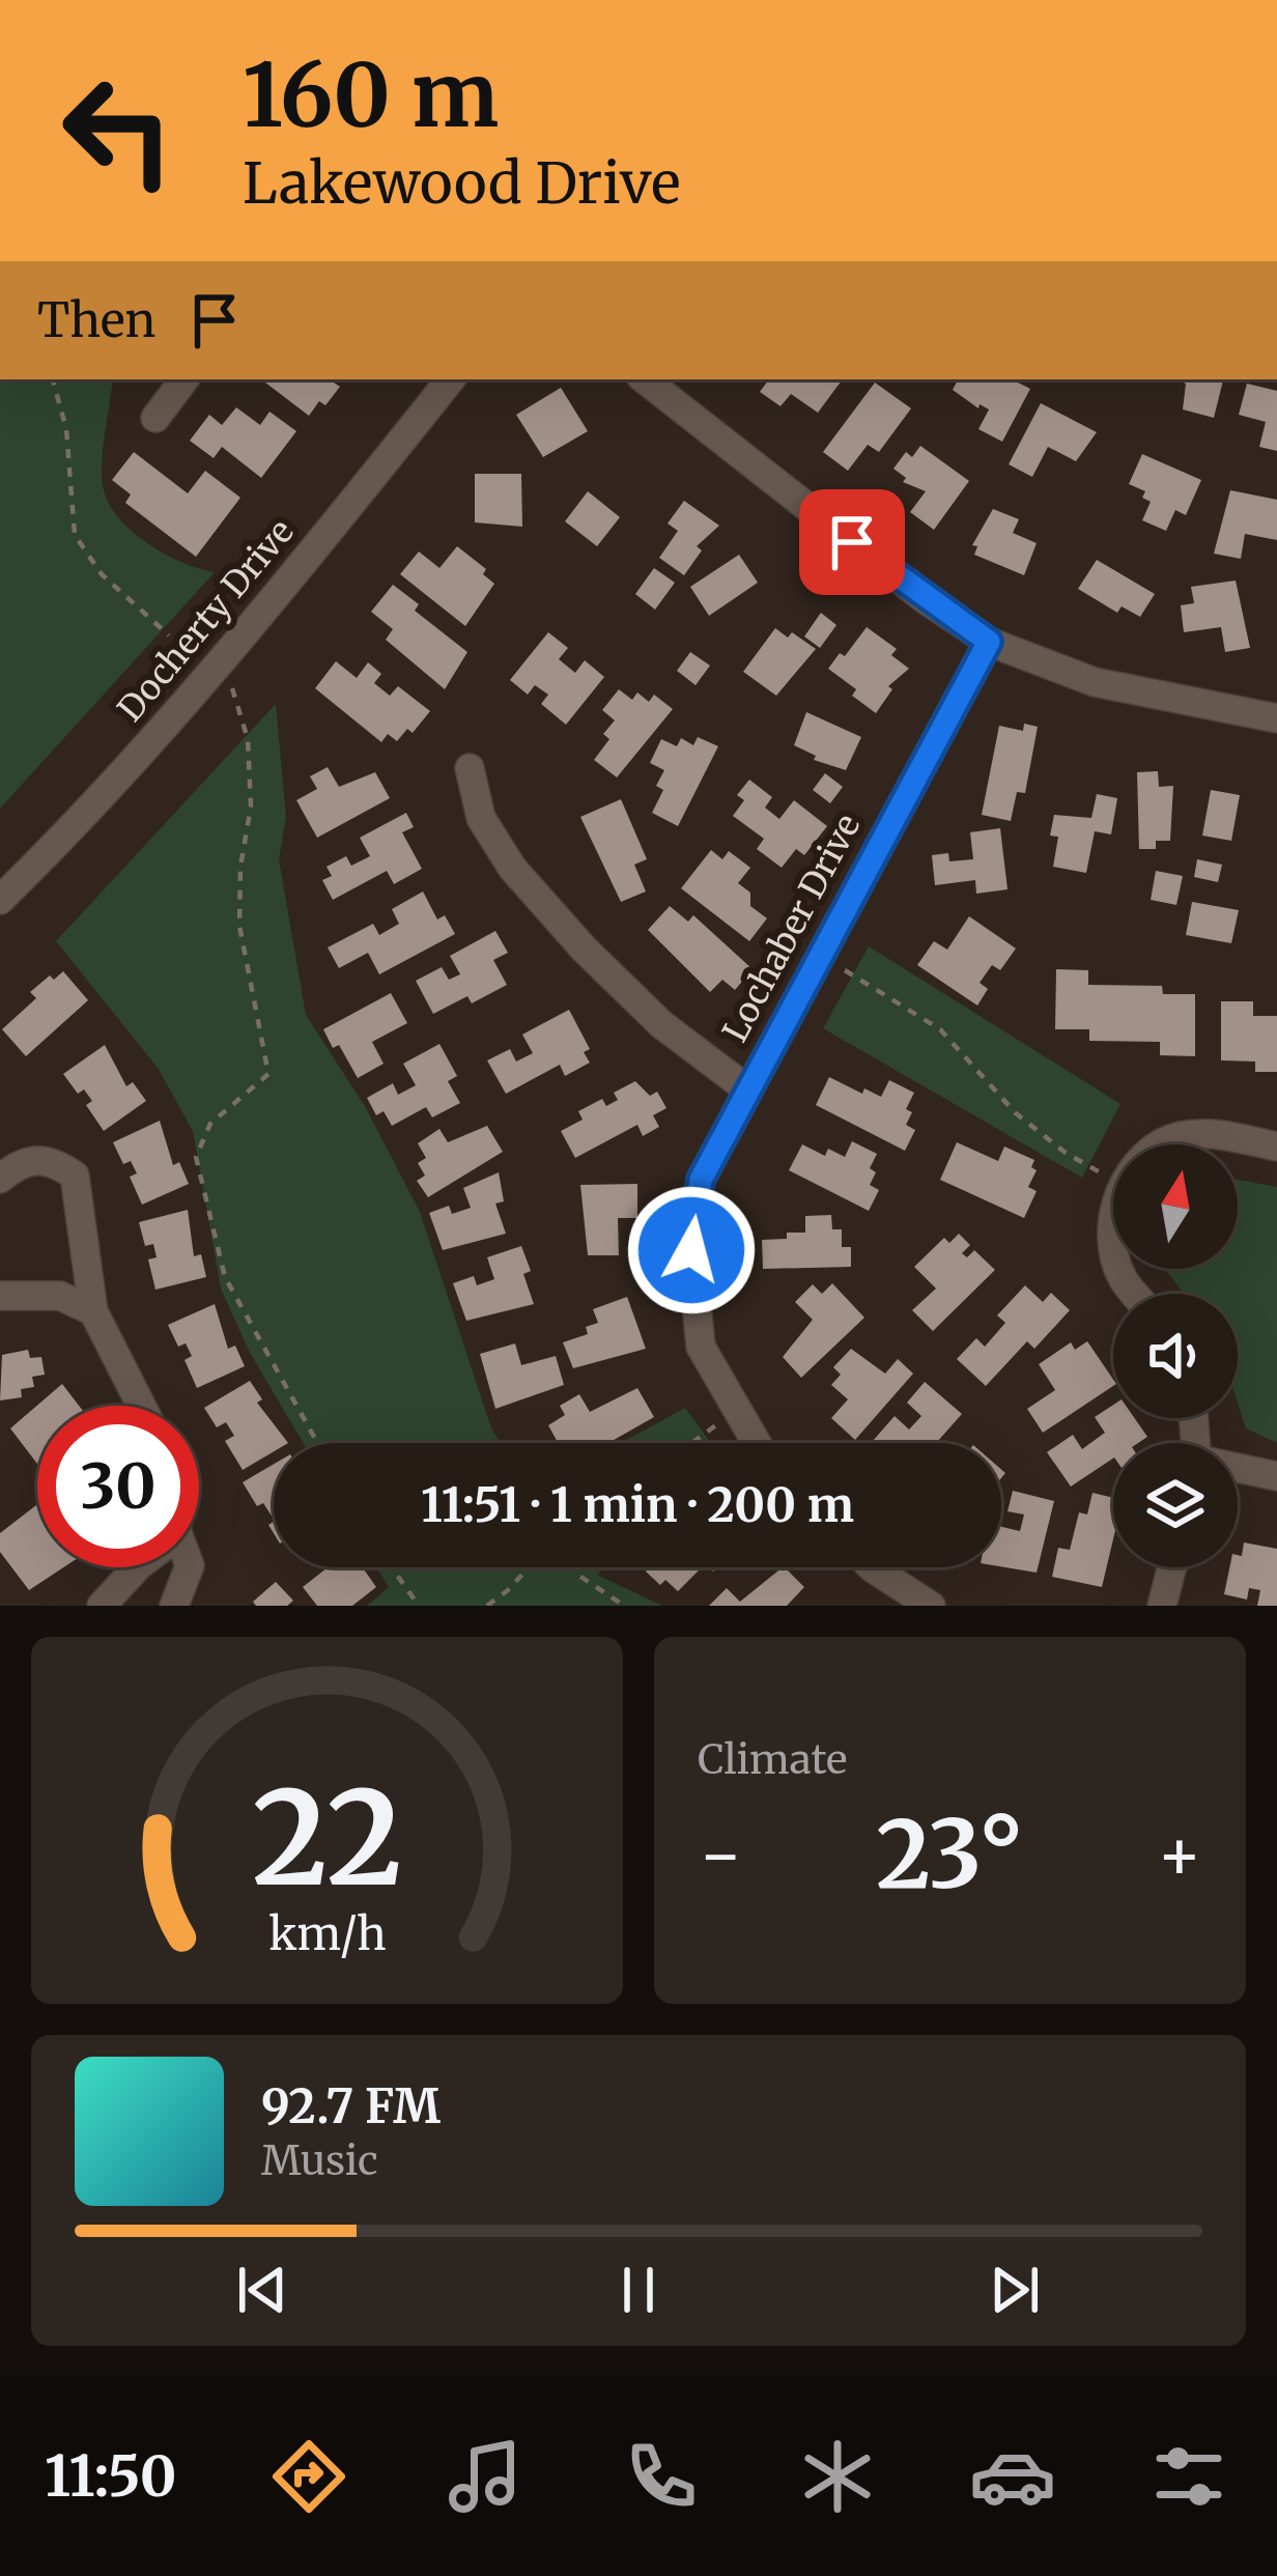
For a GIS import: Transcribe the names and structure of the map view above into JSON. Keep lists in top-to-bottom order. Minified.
{"streets":{"street":["Docherty Drive","Lochaber Drive"]},"north":"top","page":{"turn":["160 m","Lakewood Drive"],"then":"Then","limit":"30","trip":"11:51 · 1 min · 200 m","tile":"Climate","heat":["−","23°","+"],"song":["92.7 FM","Music"],"tabs":"11:50","gauge":["22","km/h"]}}
